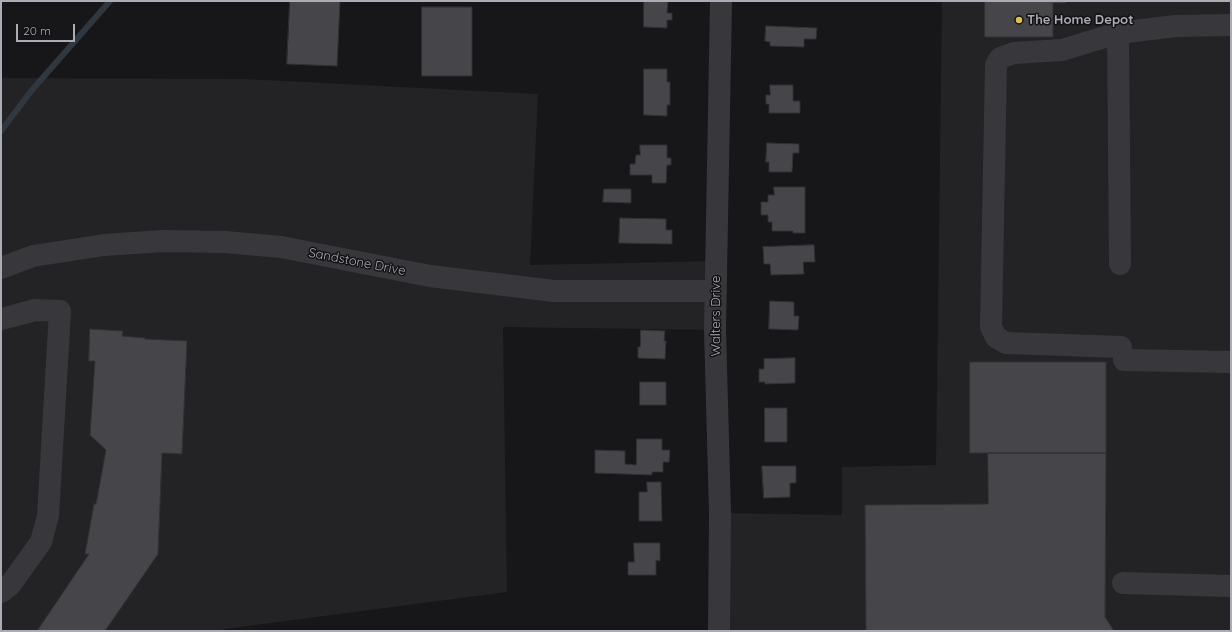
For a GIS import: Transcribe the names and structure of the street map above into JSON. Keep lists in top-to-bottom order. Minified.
{"streets":{"street":["Sandstone Drive","Walters Drive"]},"crossings":[["Sandstone Drive","Walters Drive"]],"places":["The Home Depot"],"scale_bar":"20 m"}
